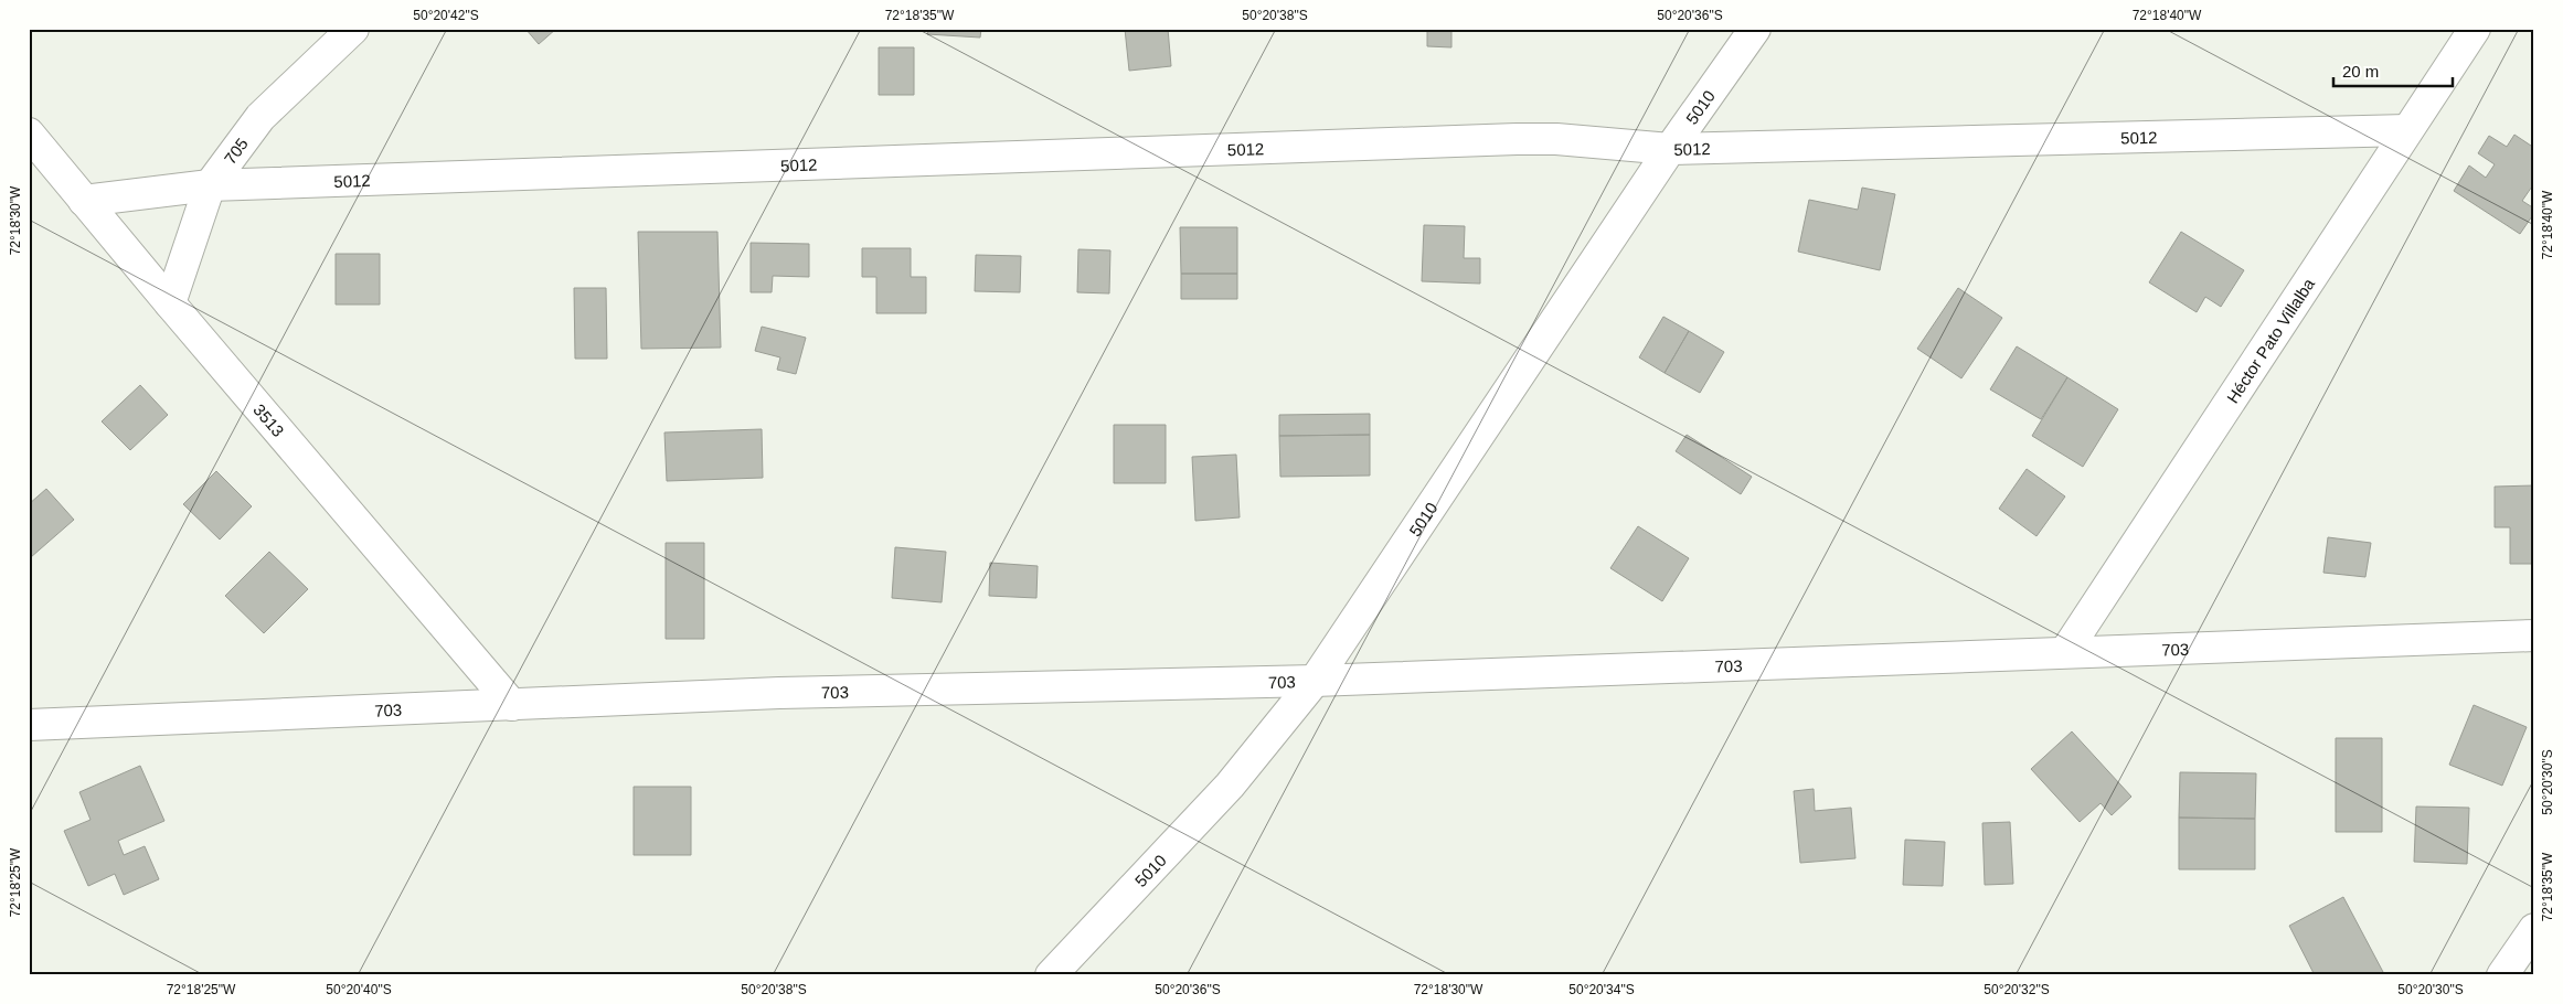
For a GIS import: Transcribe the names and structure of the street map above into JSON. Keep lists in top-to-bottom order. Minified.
{"streets":{"street":["5010","5012","705","Héctor Pato Villalba","3513","703"]},"crossings":[["5010","5012"],["5010","703"],["5012","705"],["5012","Héctor Pato Villalba"],["5012","3513"],["705","3513"],["Héctor Pato Villalba","703"],["3513","703"]],"scale_bar":"20 m","coordinates":["50°20'42\"S","72°18'35\"W","50°20'38\"S","50°20'36\"S","72°18'40\"W","72°18'30\"W","50°20'30\"S","72°18'25\"W","50°20'40\"S","50°20'34\"S","50°20'32\"S"]}
